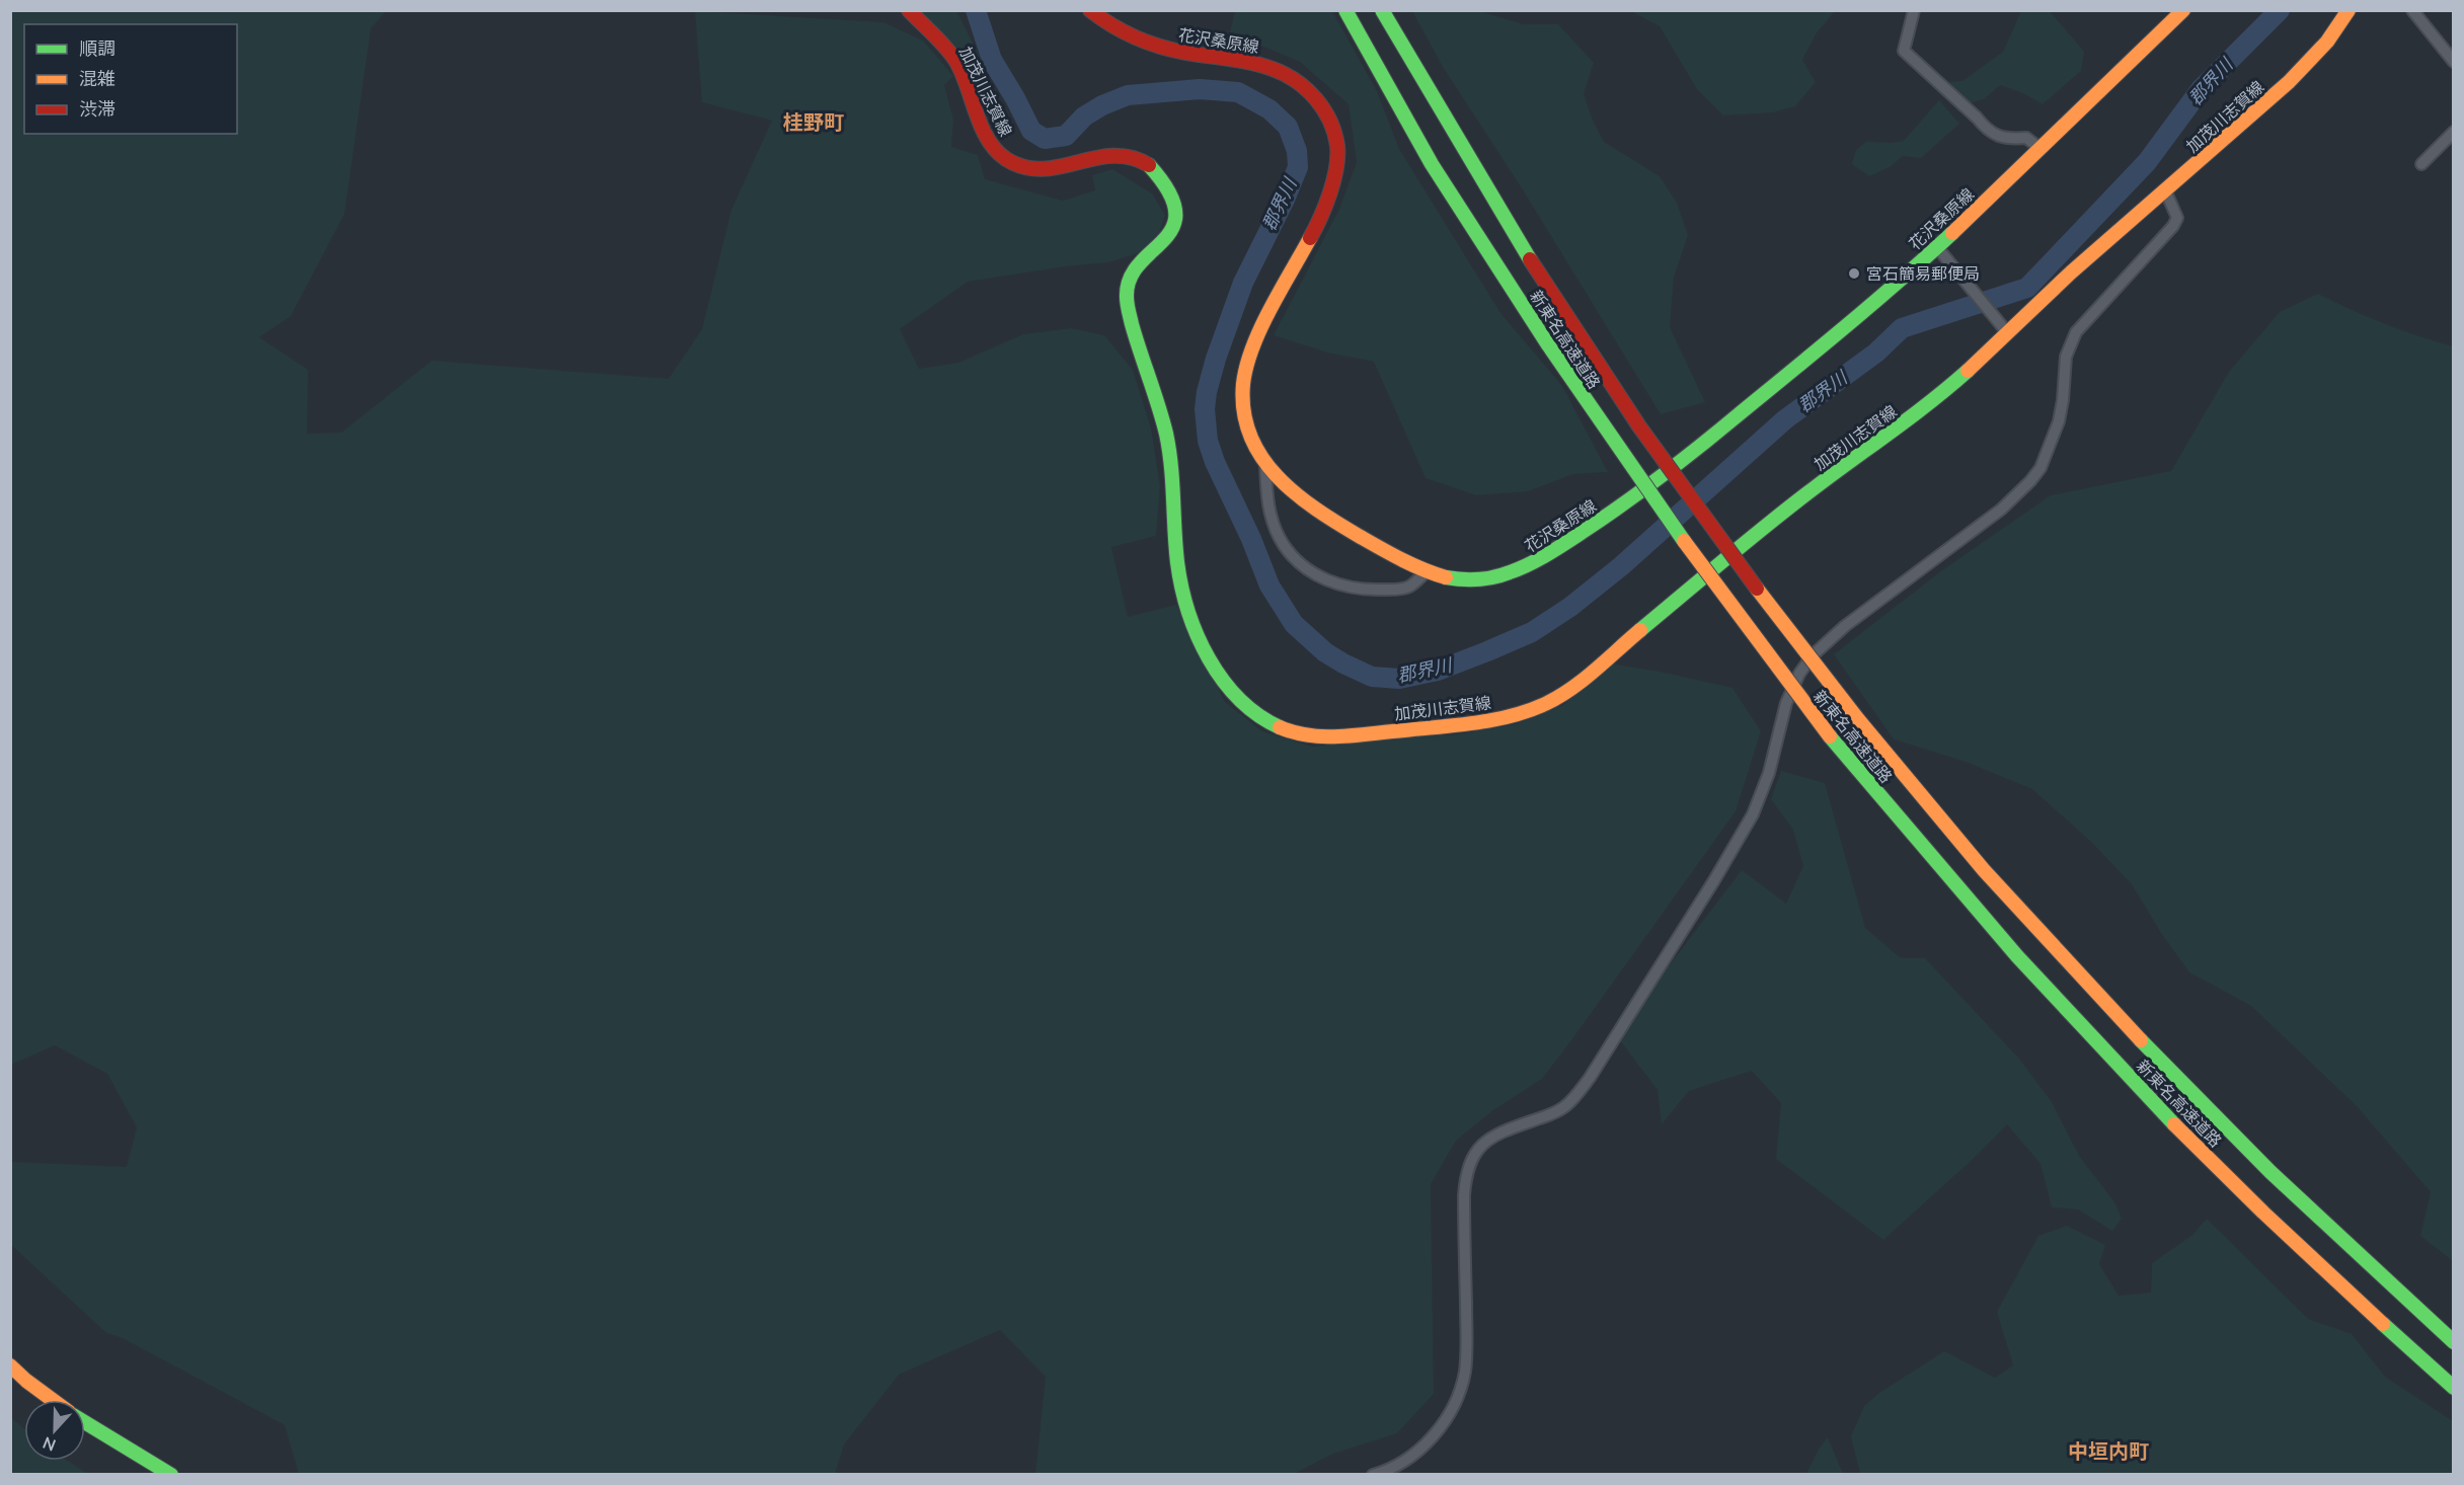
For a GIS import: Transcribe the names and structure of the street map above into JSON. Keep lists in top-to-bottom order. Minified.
{"streets":{"main road":["花沢桑原線","加茂川志賀線","新東名高速道路"]},"districts":["桂野町","中垣内町"],"water":["郡界川"],"places":["宮石簡易郵便局"],"legend":["順調","混雑","渋滞"],"north":"bottom"}
